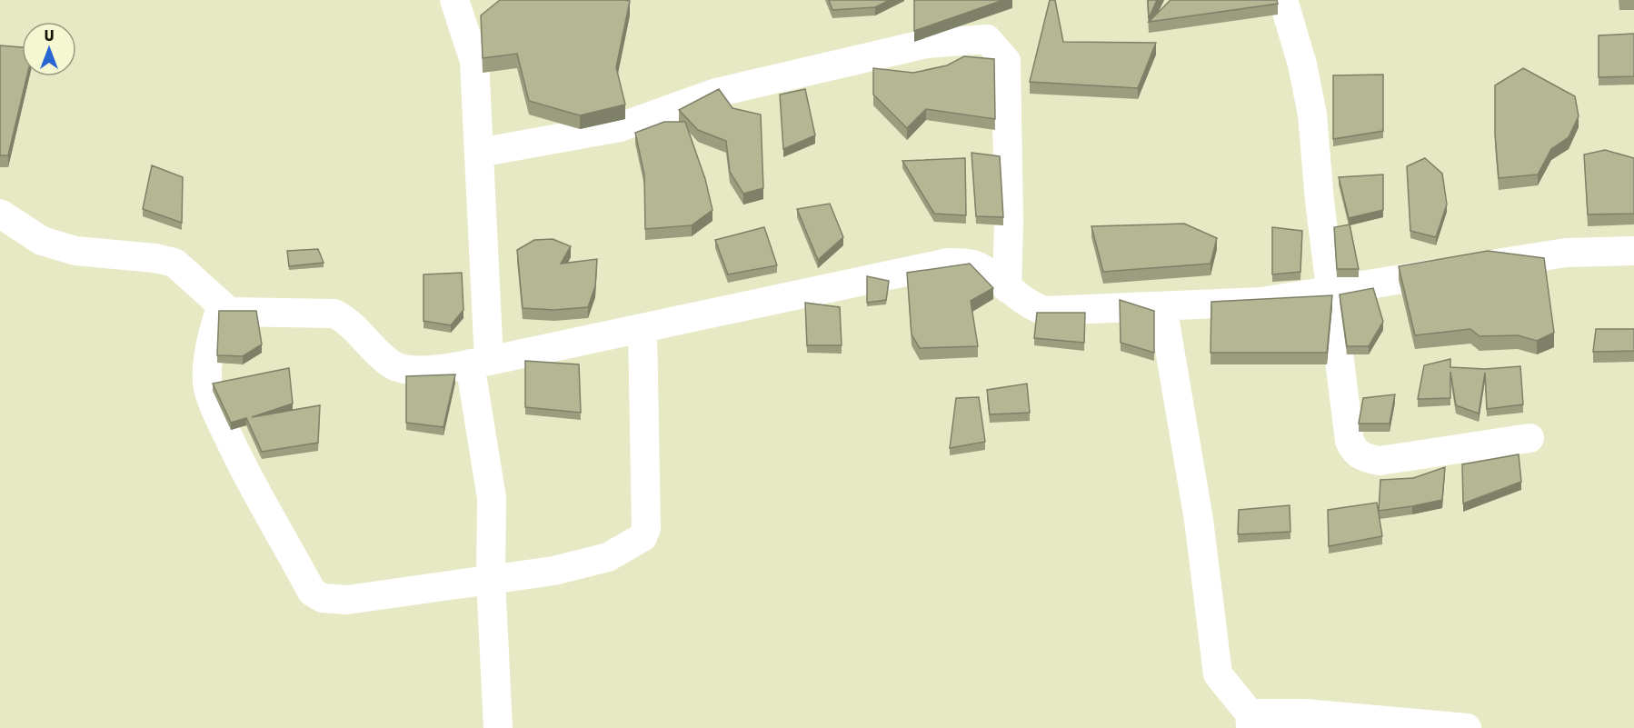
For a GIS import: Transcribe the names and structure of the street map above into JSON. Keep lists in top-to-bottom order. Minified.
{"north":"top"}
